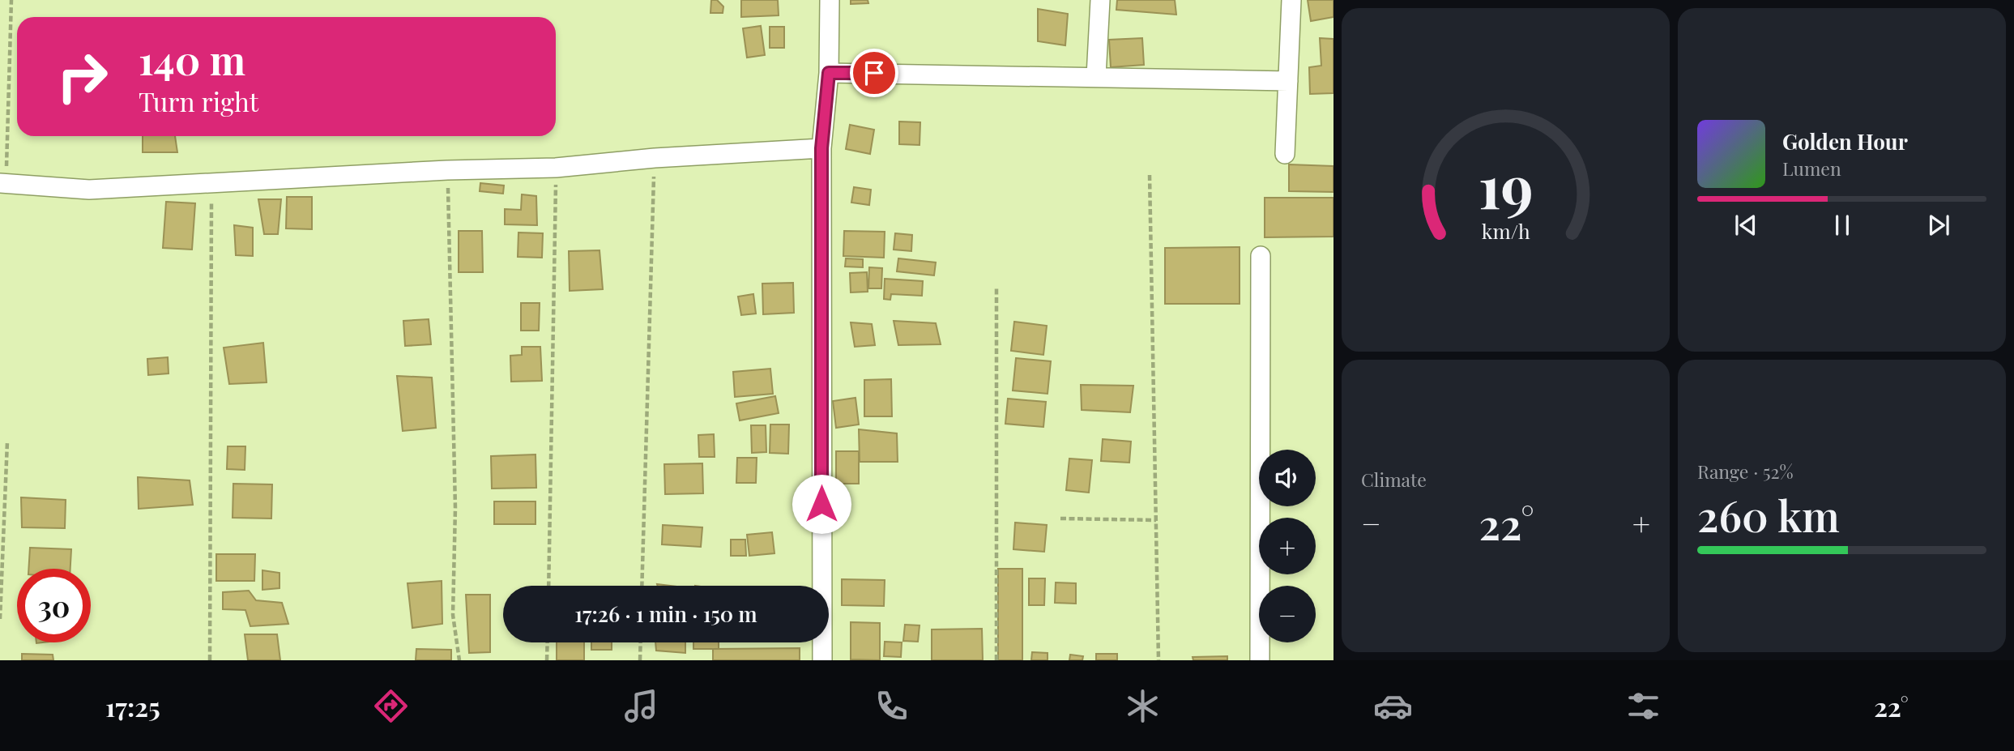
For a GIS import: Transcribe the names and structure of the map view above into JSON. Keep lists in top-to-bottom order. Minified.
{"page":{"turn":["140 m","Turn right"],"song":["Golden Hour","Lumen"],"tile":["Climate",["Range · 52%","260 km"]],"map_buttons":["+","−"],"heat":["−","22°","+"],"limit":"30","trip":"17:26 · 1 min · 150 m","tabs":["17:25","22°"],"gauge":["19","km/h"]}}
